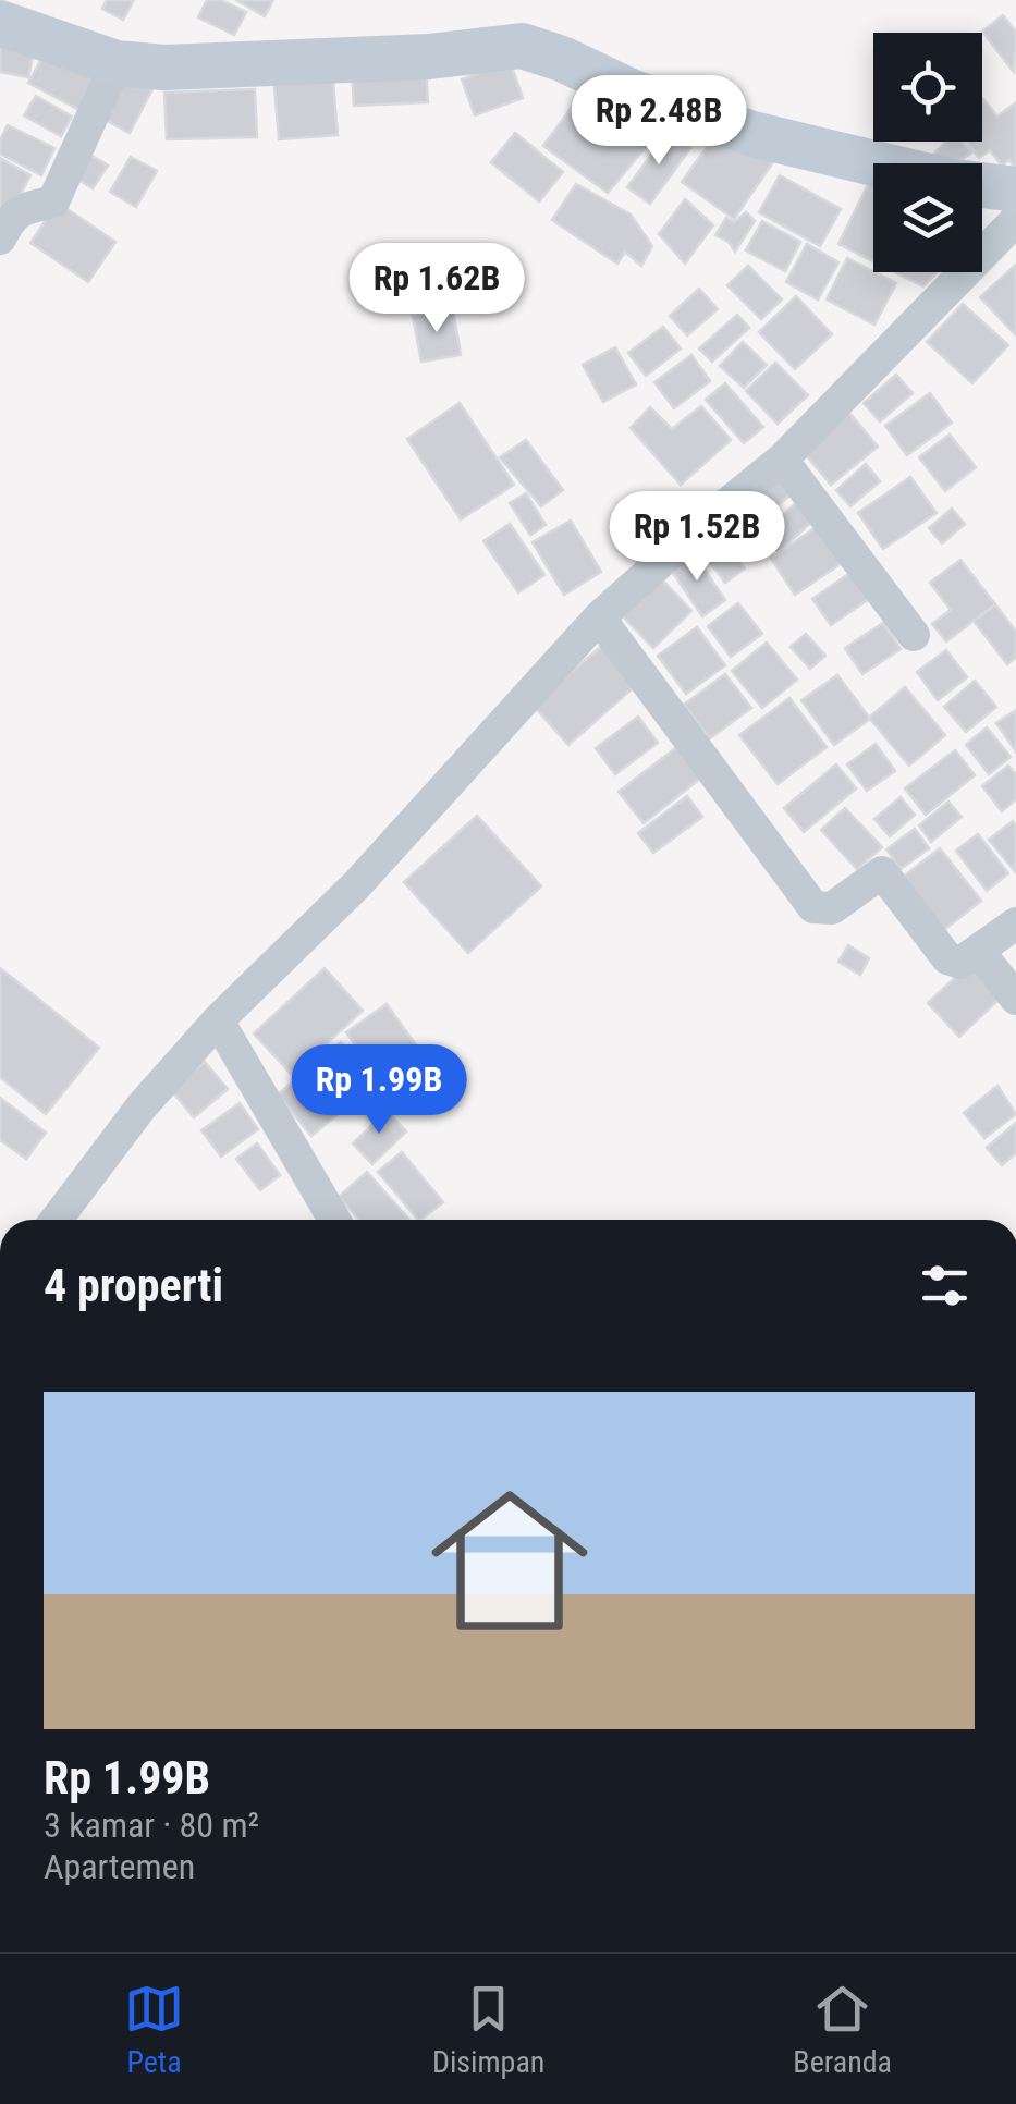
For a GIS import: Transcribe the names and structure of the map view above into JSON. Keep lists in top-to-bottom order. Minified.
{"page":{"price":["Rp 2.48B","Rp 1.62B","Rp 1.52B","Rp 1.99B"],"heading":"4 properti","list":[{"name":"Rp 1.99B","note":"3 kamar · 80 m² · Apartemen"}],"tabs":["Peta","Disimpan","Beranda"]}}
